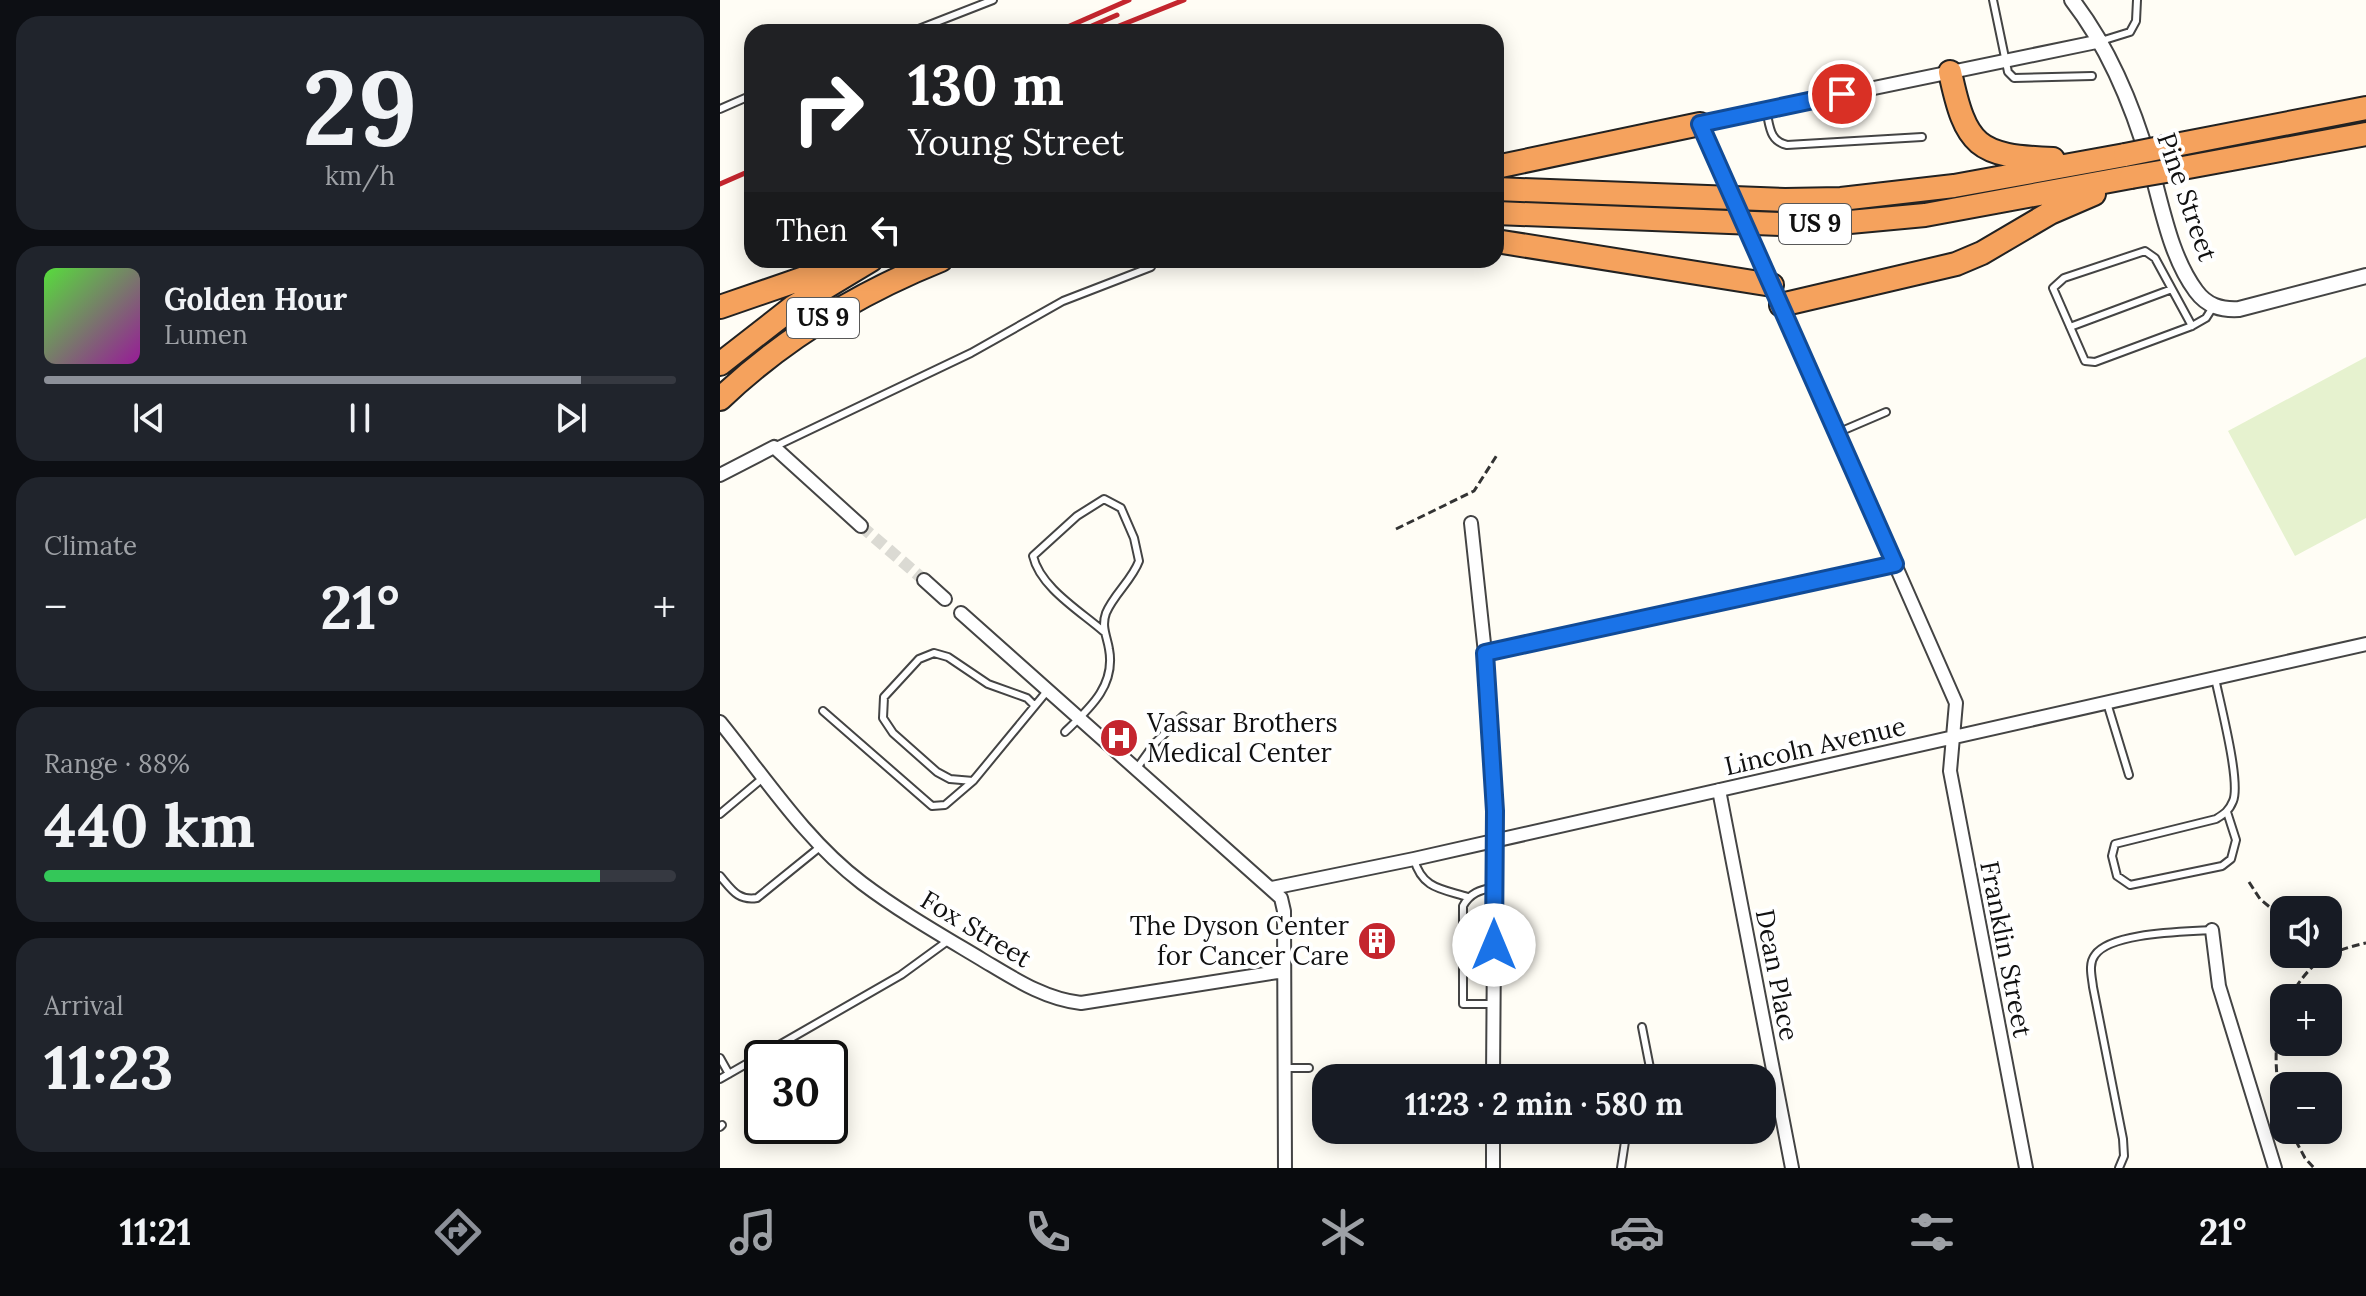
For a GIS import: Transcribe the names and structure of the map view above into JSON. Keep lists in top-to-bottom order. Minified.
{"streets":{"highway":["US 9"],"street":["Pine Street","Lincoln Avenue","Fox Street","Franklin Street","Dean Place"]},"crossings":[["Lincoln Avenue","Franklin Street"],["Lincoln Avenue","Dean Place"]],"places":{"hospital":["Vassar Brothers Medical Center"],"building":["The Dyson Center for Cancer Care"]},"page":{"tile":[["29","km/h"],"Climate",["Range · 88%","440 km"],["Arrival","11:23"]],"turn":["130 m","Young Street"],"then":"Then","song":["Golden Hour","Lumen"],"heat":["−","21°","+"],"map_buttons":["+","−"],"limit":"30","trip":"11:23 · 2 min · 580 m","tabs":["11:21","21°"]}}
